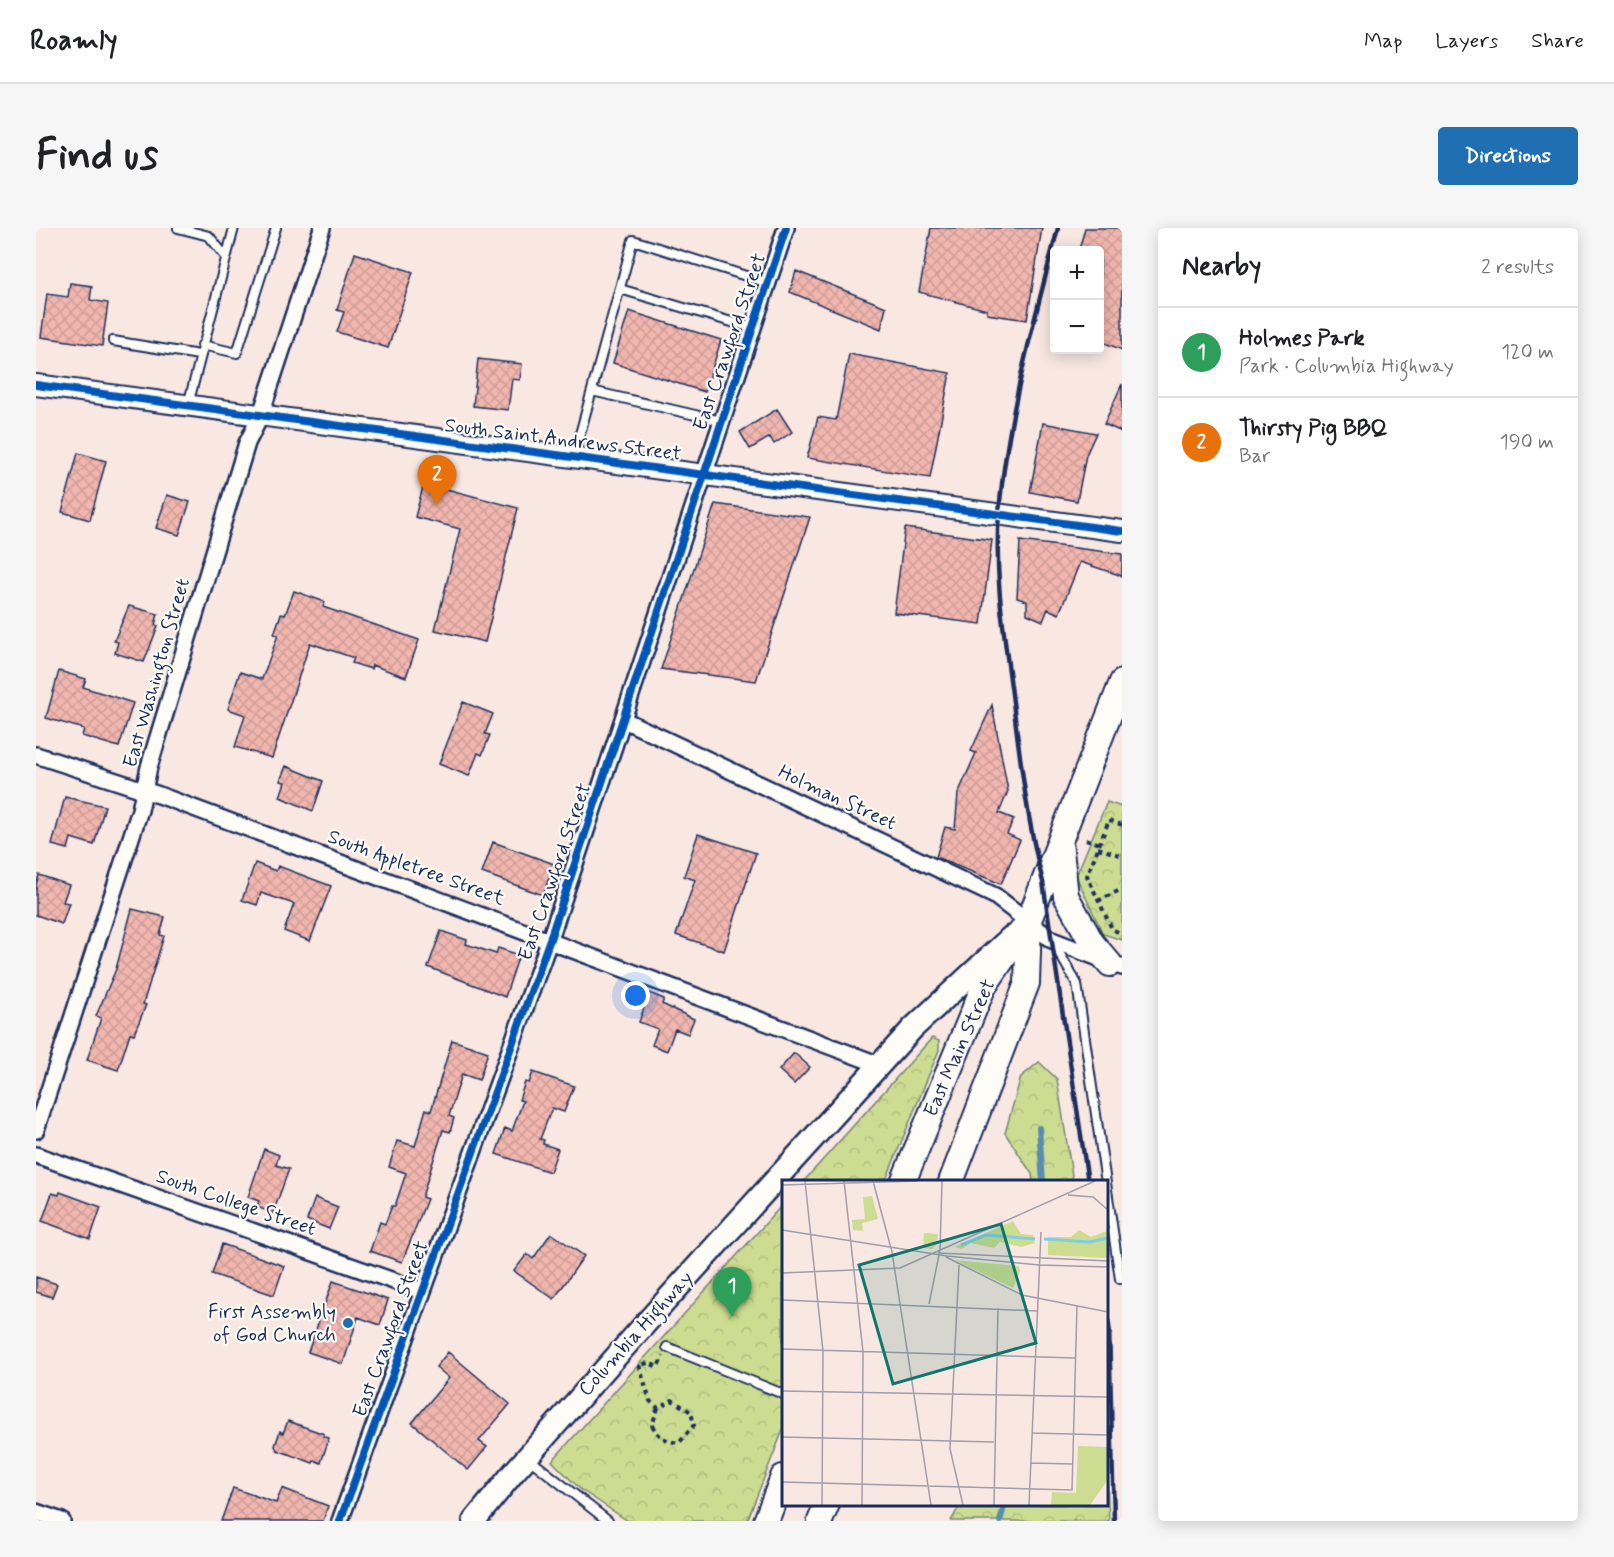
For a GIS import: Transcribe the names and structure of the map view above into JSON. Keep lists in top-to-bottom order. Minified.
{"streets":{"main road":["East Main Street","Columbia Highway"],"street":["East Crawford Street","South Saint Andrews Street","East Washington Street","Holman Street","South Appletree Street","South College Street"]},"crossings":[["East Crawford Street","South Saint Andrews Street"],["East Crawford Street","Holman Street"],["East Crawford Street","South Appletree Street"],["East Crawford Street","South College Street"],["South Saint Andrews Street","East Washington Street"],["East Washington Street","South Appletree Street"],["Holman Street","East Main Street"],["Holman Street","Columbia Highway"],["South Appletree Street","Columbia Highway"],["East Main Street","Columbia Highway"]],"places":["First Assembly of God Church"],"page":{"header":"Roamly","nav":["Map","Layers","Share"],"buttons":"Directions","title":"Find us","heading":["Nearby","2 results"],"map_buttons":["+","−"],"list":[{"mark":"1","name":"Holmes Park","note":"Park · Columbia Highway","value":"120 m"},{"mark":"2","name":"Thirsty Pig BBQ","note":"Bar","value":"190 m"}],"pins":["2","1"]}}
